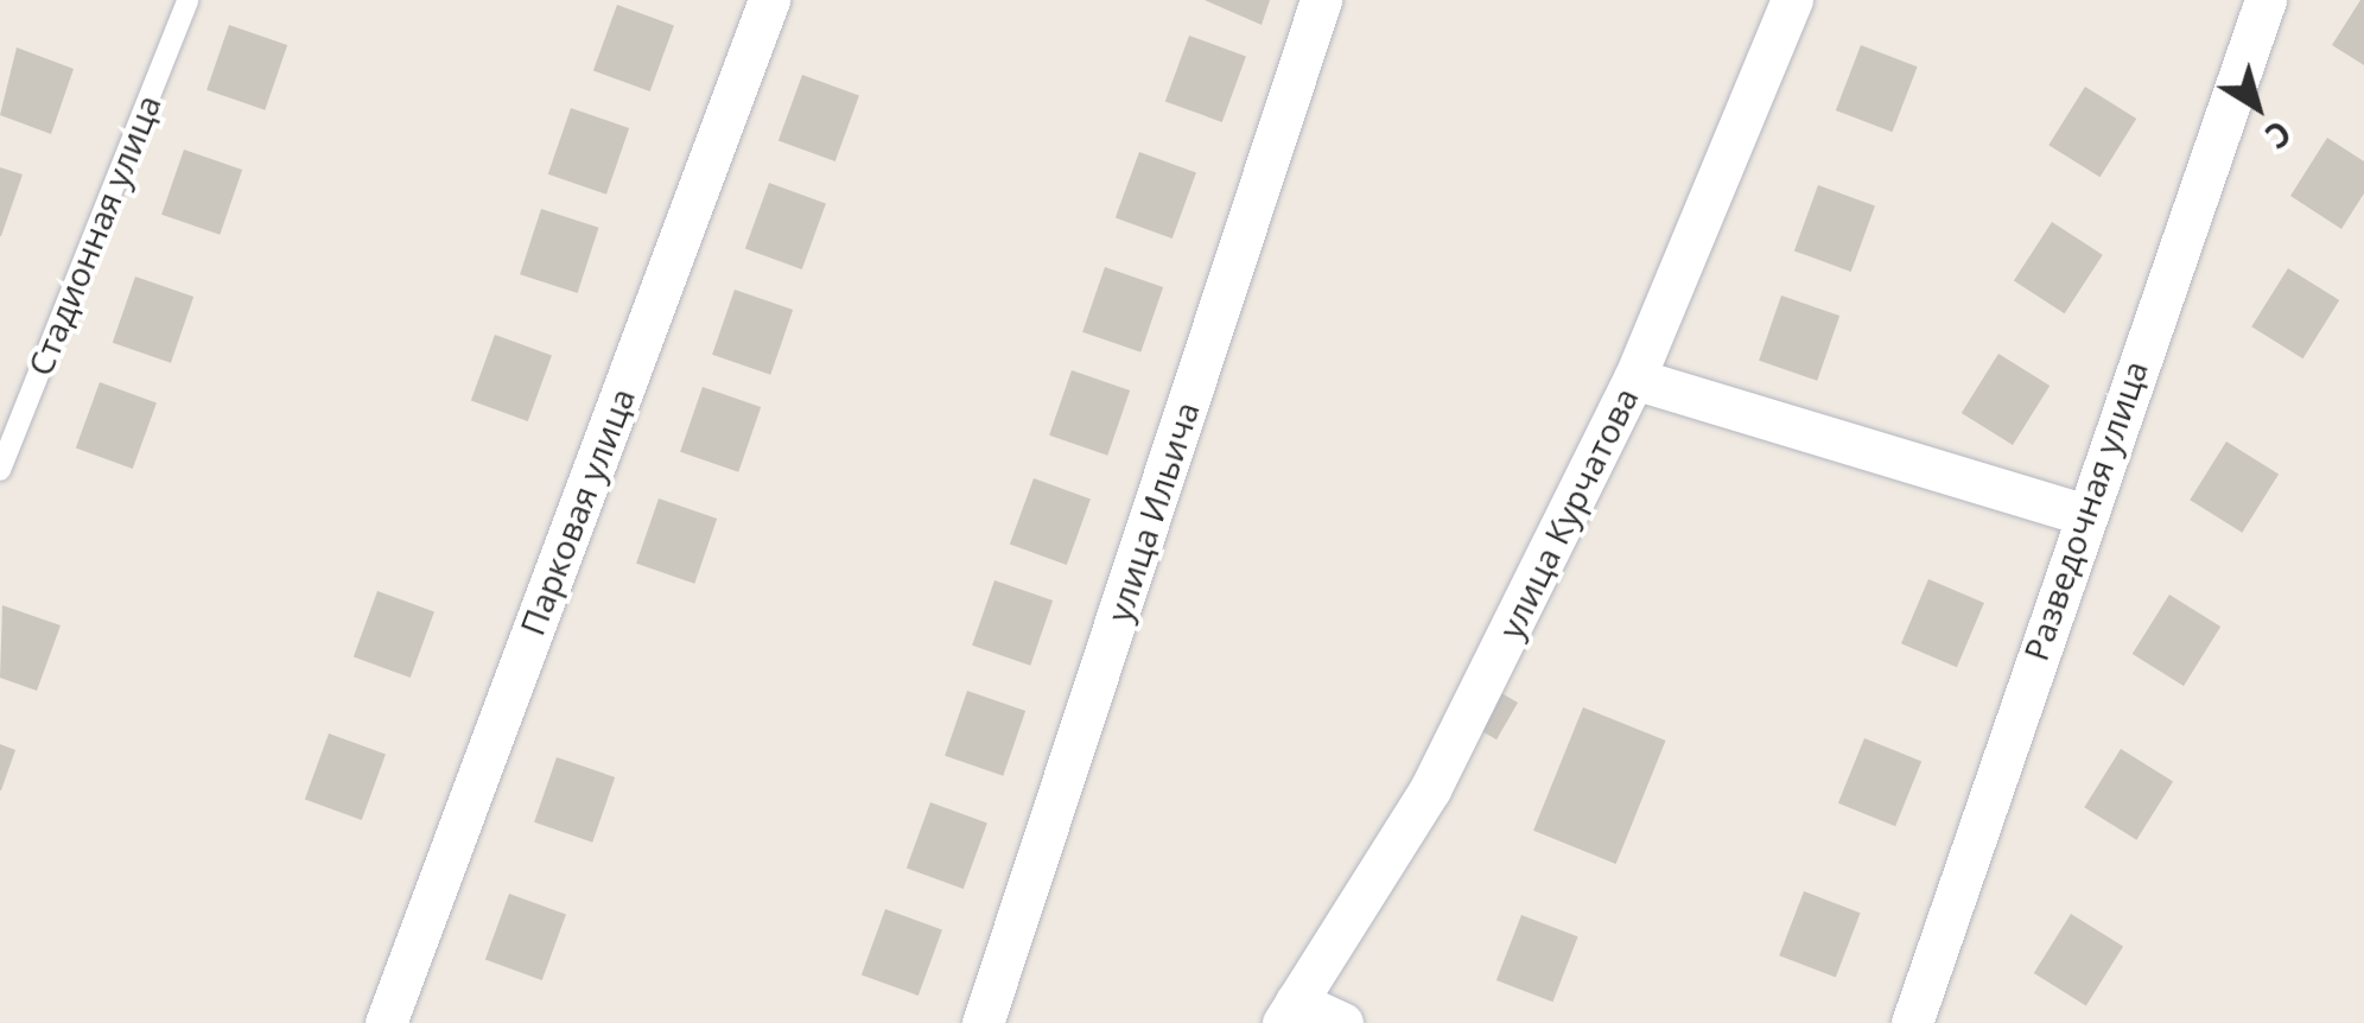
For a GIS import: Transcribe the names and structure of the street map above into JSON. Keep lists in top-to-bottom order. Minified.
{"streets":{"street":["Разведочная улица","Парковая улица","улица Ильича","улица Курчатова"],"lane":["Стадионная улица"]},"north":"bottom right"}
